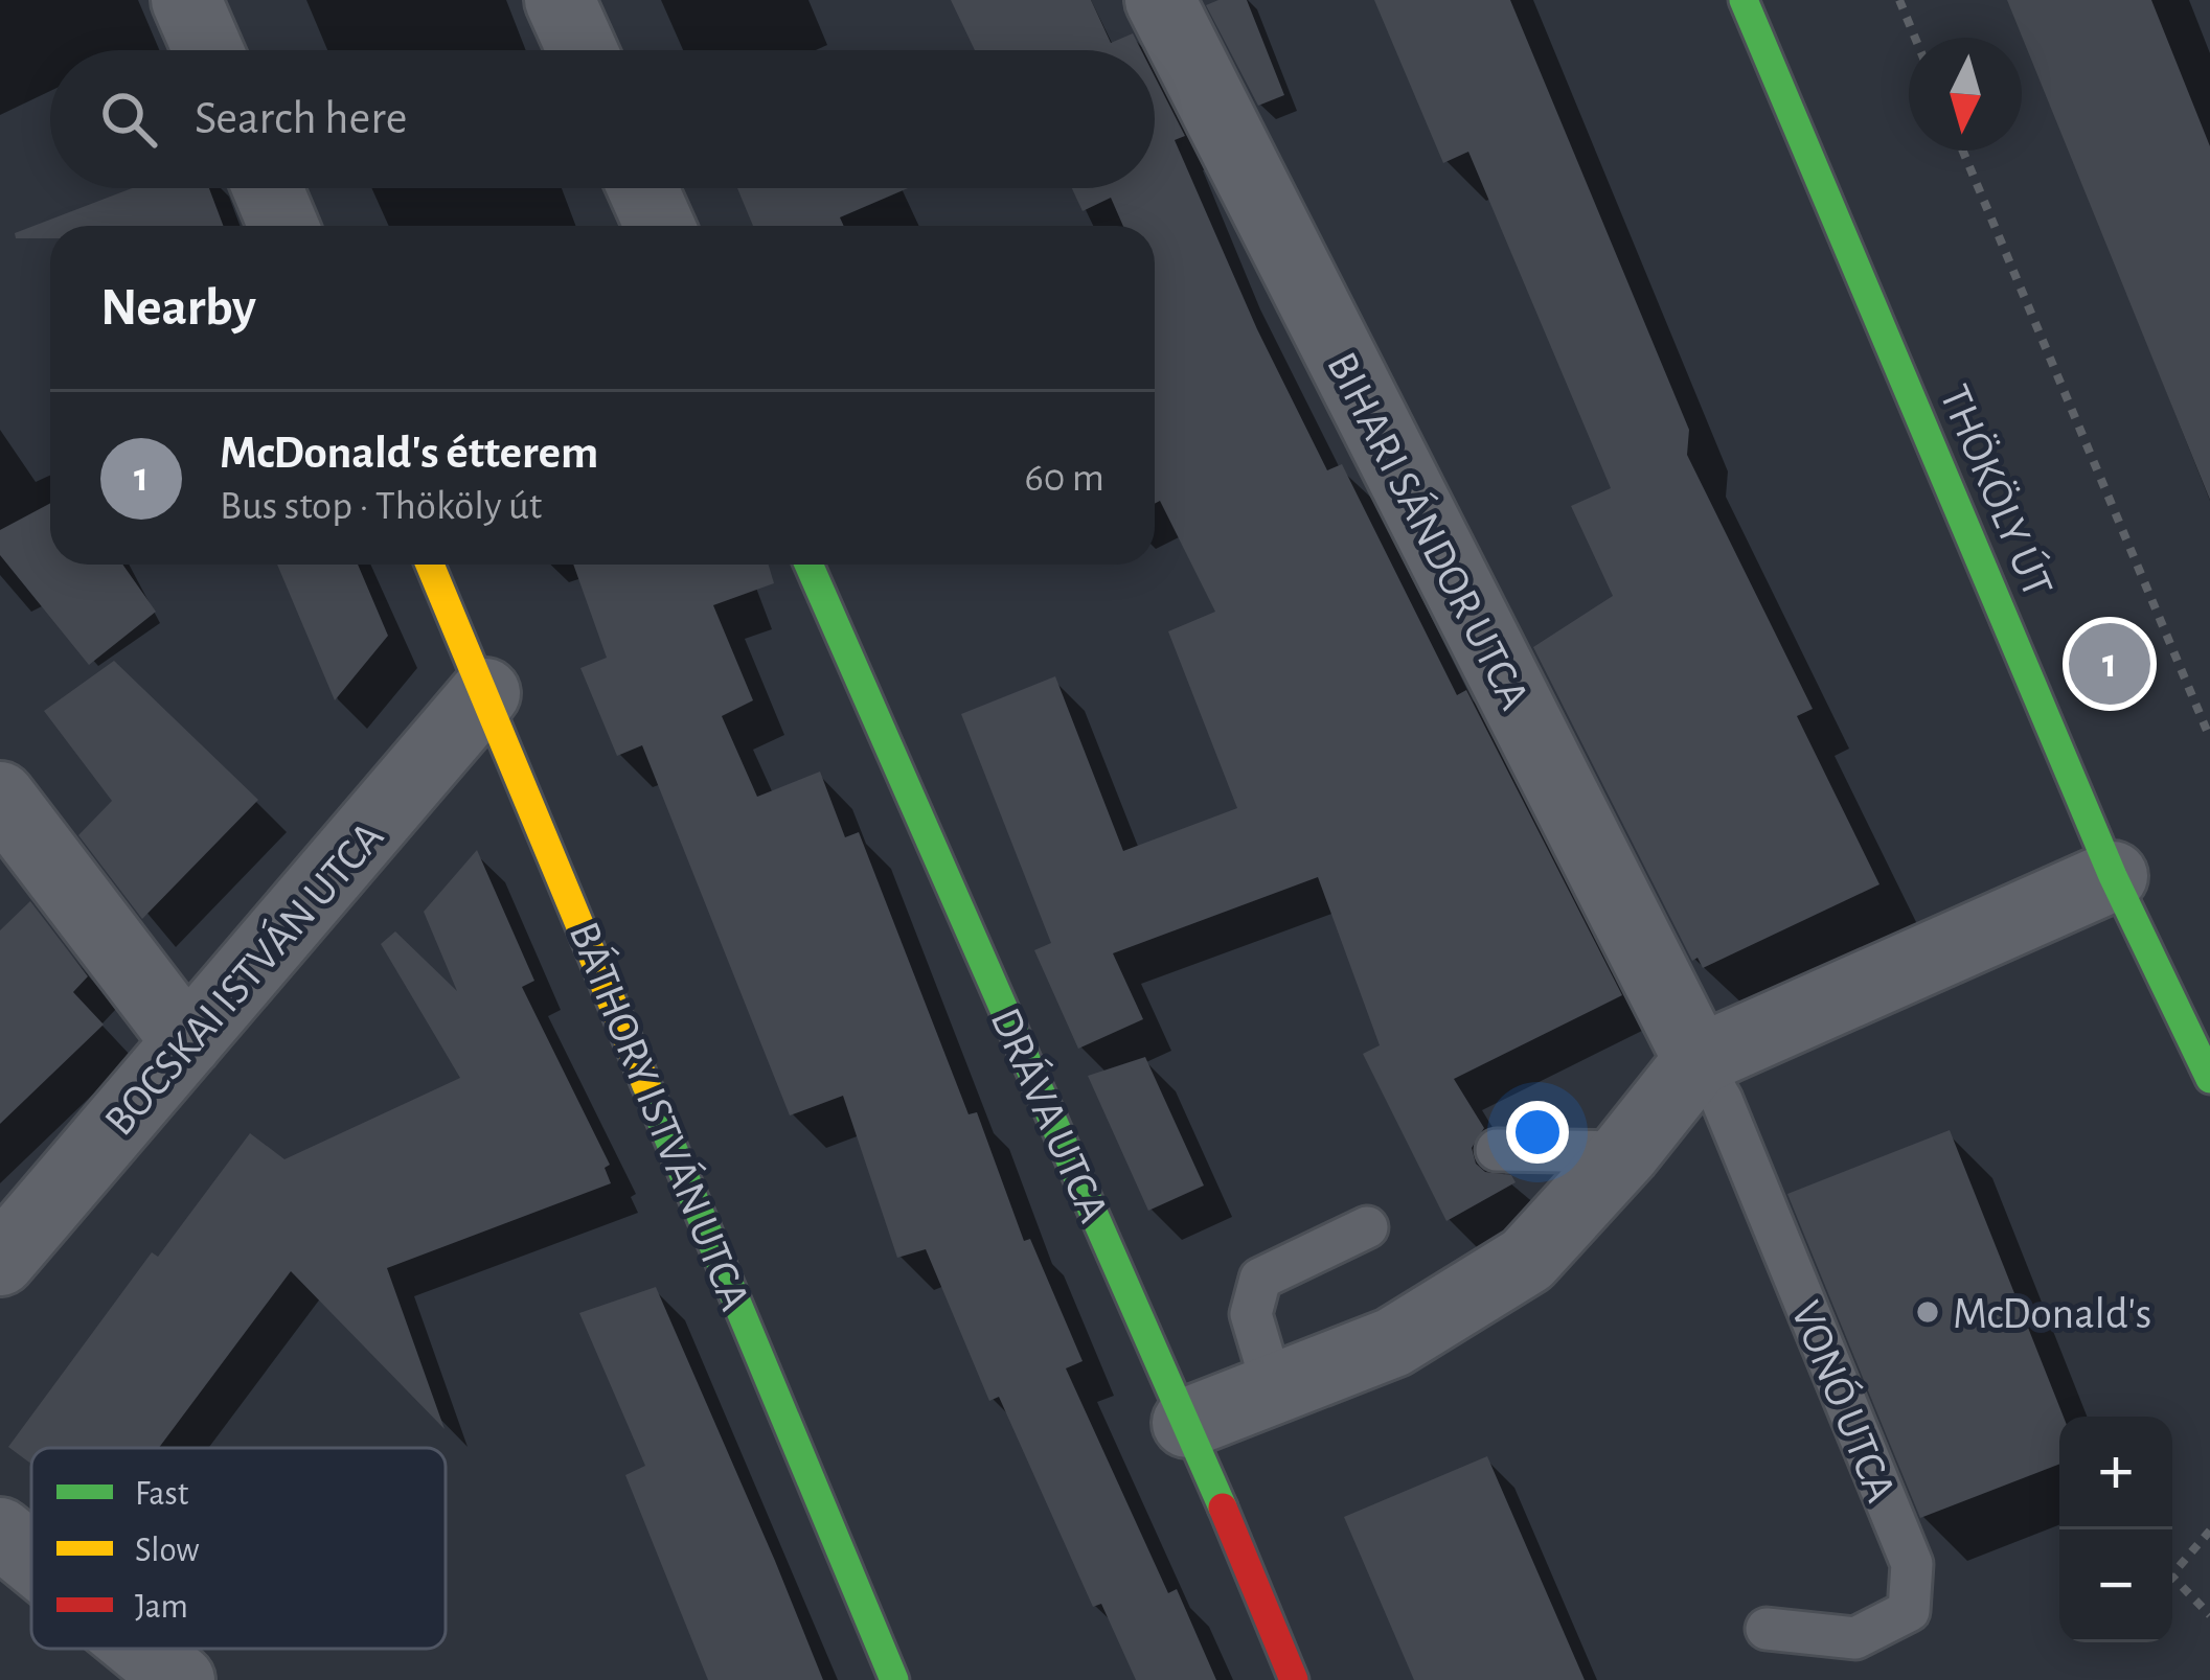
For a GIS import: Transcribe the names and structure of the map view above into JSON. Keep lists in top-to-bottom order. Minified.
{"streets":{"street":["THÖKÖLY ÚT","BIHARI SÁNDOR UTCA","BOCSKAI ISTVÁN UTCA","DRÁVA UTCA","BÁTHORY ISTVÁN UTCA"],"lane":["VONÓ UTCA"]},"crossings":[["BIHARI SÁNDOR UTCA","VONÓ UTCA"],["BOCSKAI ISTVÁN UTCA","BÁTHORY ISTVÁN UTCA"]],"places":["McDonald's"],"legend":["Fast","Slow","Jam"],"north":"bottom","page":{"search":"Search here","heading":"Nearby","list":[{"mark":"1","name":"McDonald's étterem","note":"Bus stop · Thököly út","value":"60 m"}],"pins":"1","map_buttons":["+","−"]}}
